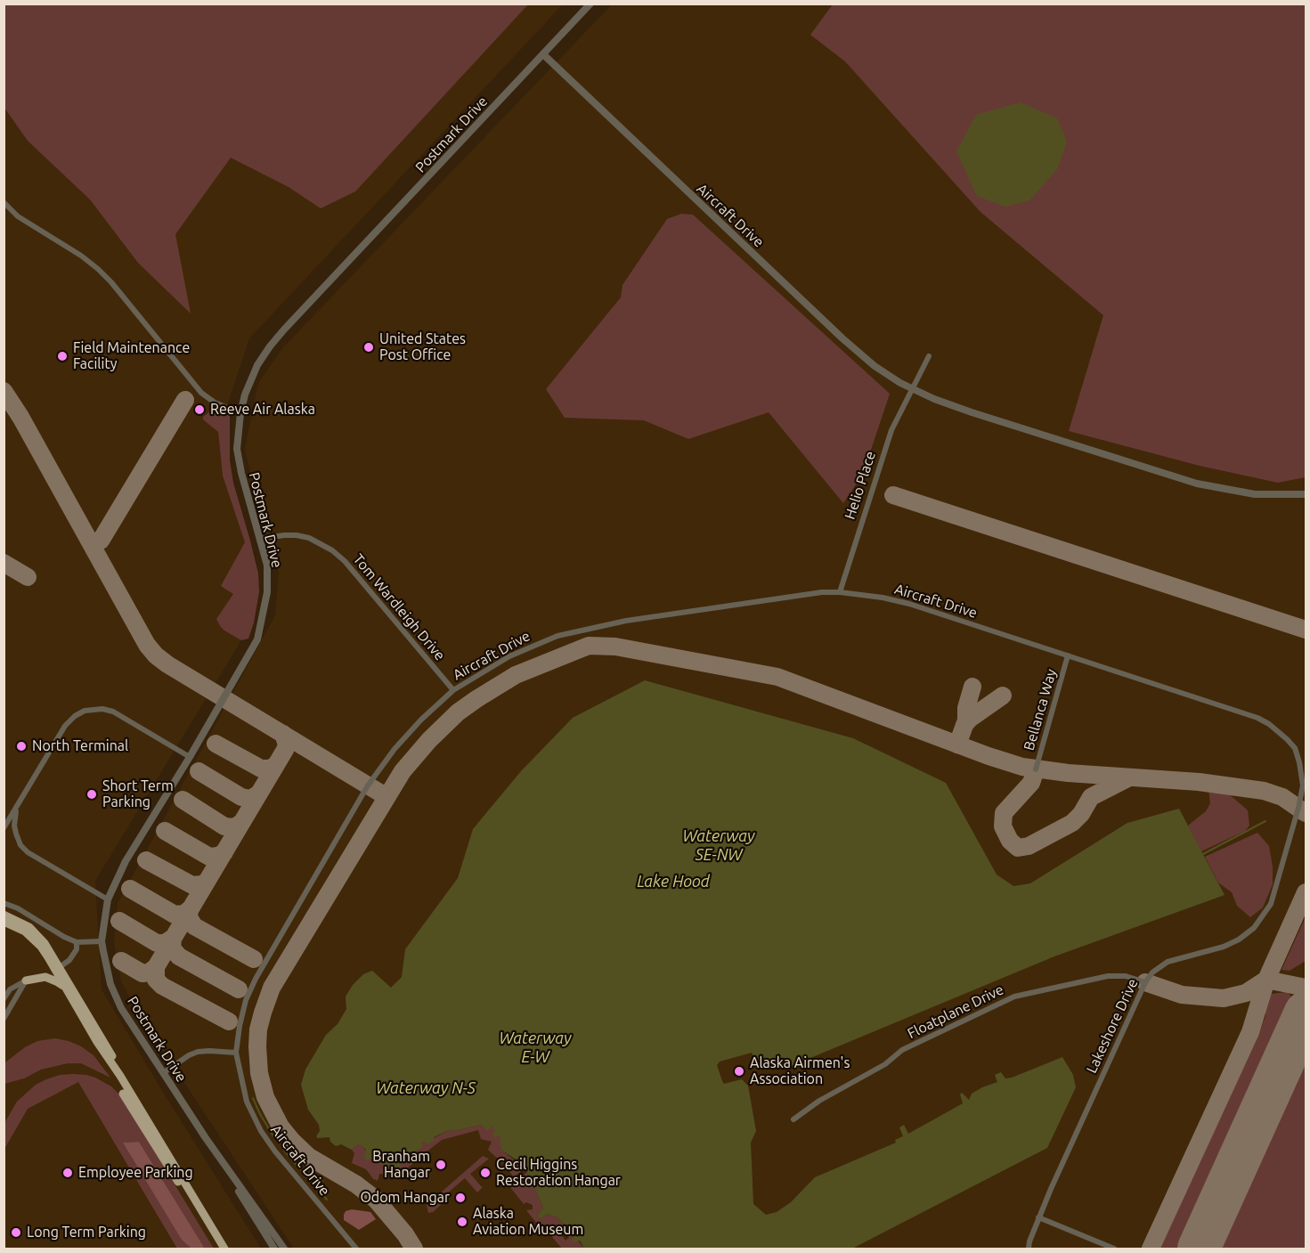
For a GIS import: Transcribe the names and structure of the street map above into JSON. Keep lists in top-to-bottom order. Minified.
{"streets":{"street":["Postmark Drive","Aircraft Drive","Helio Place","Tom Wardleigh Drive","Bellanca Way","Floatplane Drive","Lakeshore Drive"]},"crossings":[["Postmark Drive","Aircraft Drive"],["Postmark Drive","Tom Wardleigh Drive"],["Aircraft Drive","Helio Place"],["Aircraft Drive","Tom Wardleigh Drive"],["Aircraft Drive","Bellanca Way"],["Aircraft Drive","Lakeshore Drive"],["Floatplane Drive","Lakeshore Drive"]],"water":["Waterway SE-NW","Lake Hood","Waterway E-W","Waterway N-S"],"places":["United States Post Office","Field Maintenance Facility","Reeve Air Alaska","North Terminal","Short Term Parking","Alaska Airmen's Association","Branham Hangar","Employee Parking","Cecil Higgins Restoration Hangar","Odom Hangar","Alaska Aviation Museum","Long Term Parking"]}
